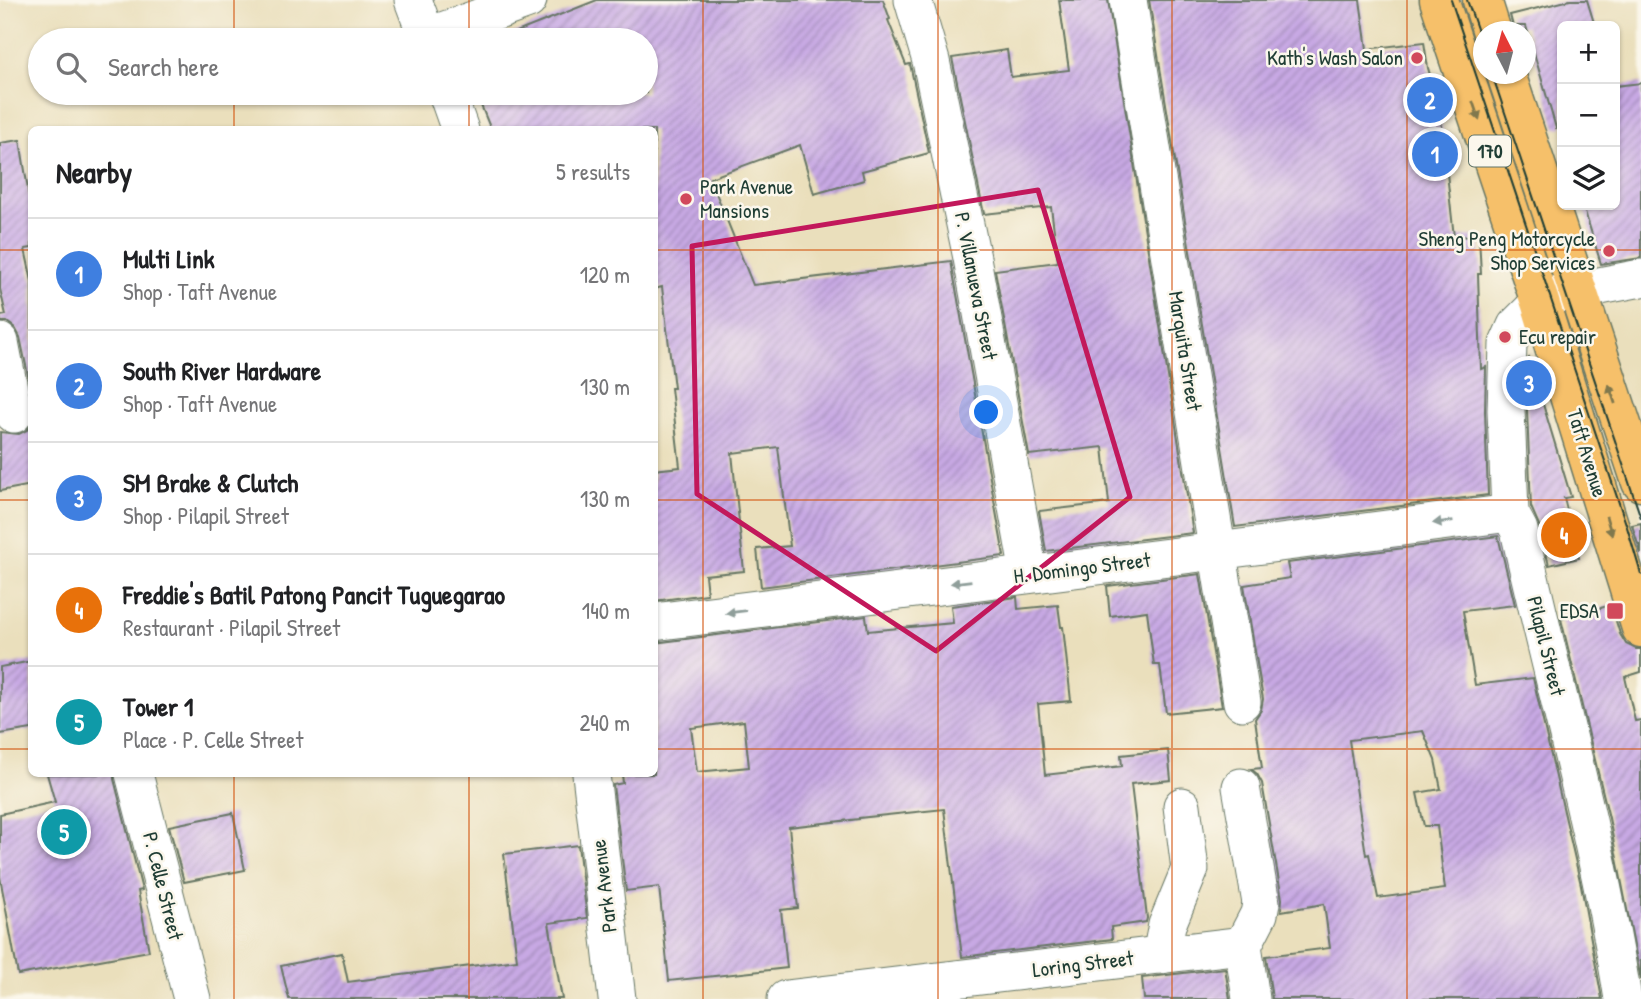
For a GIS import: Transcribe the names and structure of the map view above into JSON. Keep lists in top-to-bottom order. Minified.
{"streets":{"main road":["170","Taft Avenue"],"street":["P. Villanueva Street","Marquita Street","H. Domingo Street","Pilapil Street","P. Celle Street","Park Avenue","Loring Street"]},"crossings":[["P. Villanueva Street","H. Domingo Street"],["Marquita Street","H. Domingo Street"],["Taft Avenue","Pilapil Street"],["H. Domingo Street","Pilapil Street"]],"one_way":["H. Domingo Street"],"places":{"other":["Kath's Wash Salon","Park Avenue Mansions","Sheng Peng Motorcycle Shop Services","Ecu repair"],"transit":["EDSA"]},"north":"top","page":{"map_buttons":["+","−"],"search":"Search here","pins":["2","1","3","4","5"],"heading":["Nearby","5 results"],"list":[{"mark":"1","name":"Multi Link","note":"Shop · Taft Avenue","value":"120 m"},{"mark":"2","name":"South River Hardware","note":"Shop · Taft Avenue","value":"130 m"},{"mark":"3","name":"SM Brake & Clutch","note":"Shop · Pilapil Street","value":"130 m"},{"mark":"4","name":"Freddie's Batil Patong Pancit Tuguegarao","note":"Restaurant · Pilapil Street","value":"140 m"},{"mark":"5","name":"Tower 1","note":"Place · P. Celle Street","value":"240 m"}]}}
